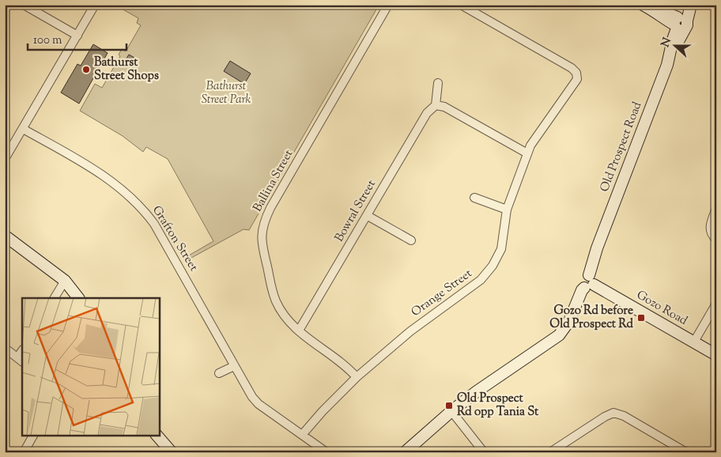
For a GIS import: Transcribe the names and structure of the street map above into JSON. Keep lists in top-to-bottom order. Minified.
{"streets":{"main road":["Old Prospect Road","Gozo Road"],"street":["Ballina Street","Bowral Street","Grafton Street","Orange Street"]},"crossings":[["Old Prospect Road","Gozo Road"],["Ballina Street","Bowral Street"],["Ballina Street","Orange Street"],["Grafton Street","Orange Street"]],"parks":["Bathurst Street Park"],"places":{"other":["Bathurst Street Shops"],"transit":["Gozo Rd before Old Prospect Rd","Old Prospect Rd opp Tania St"]},"scale_bar":"100 m","north":"left"}
